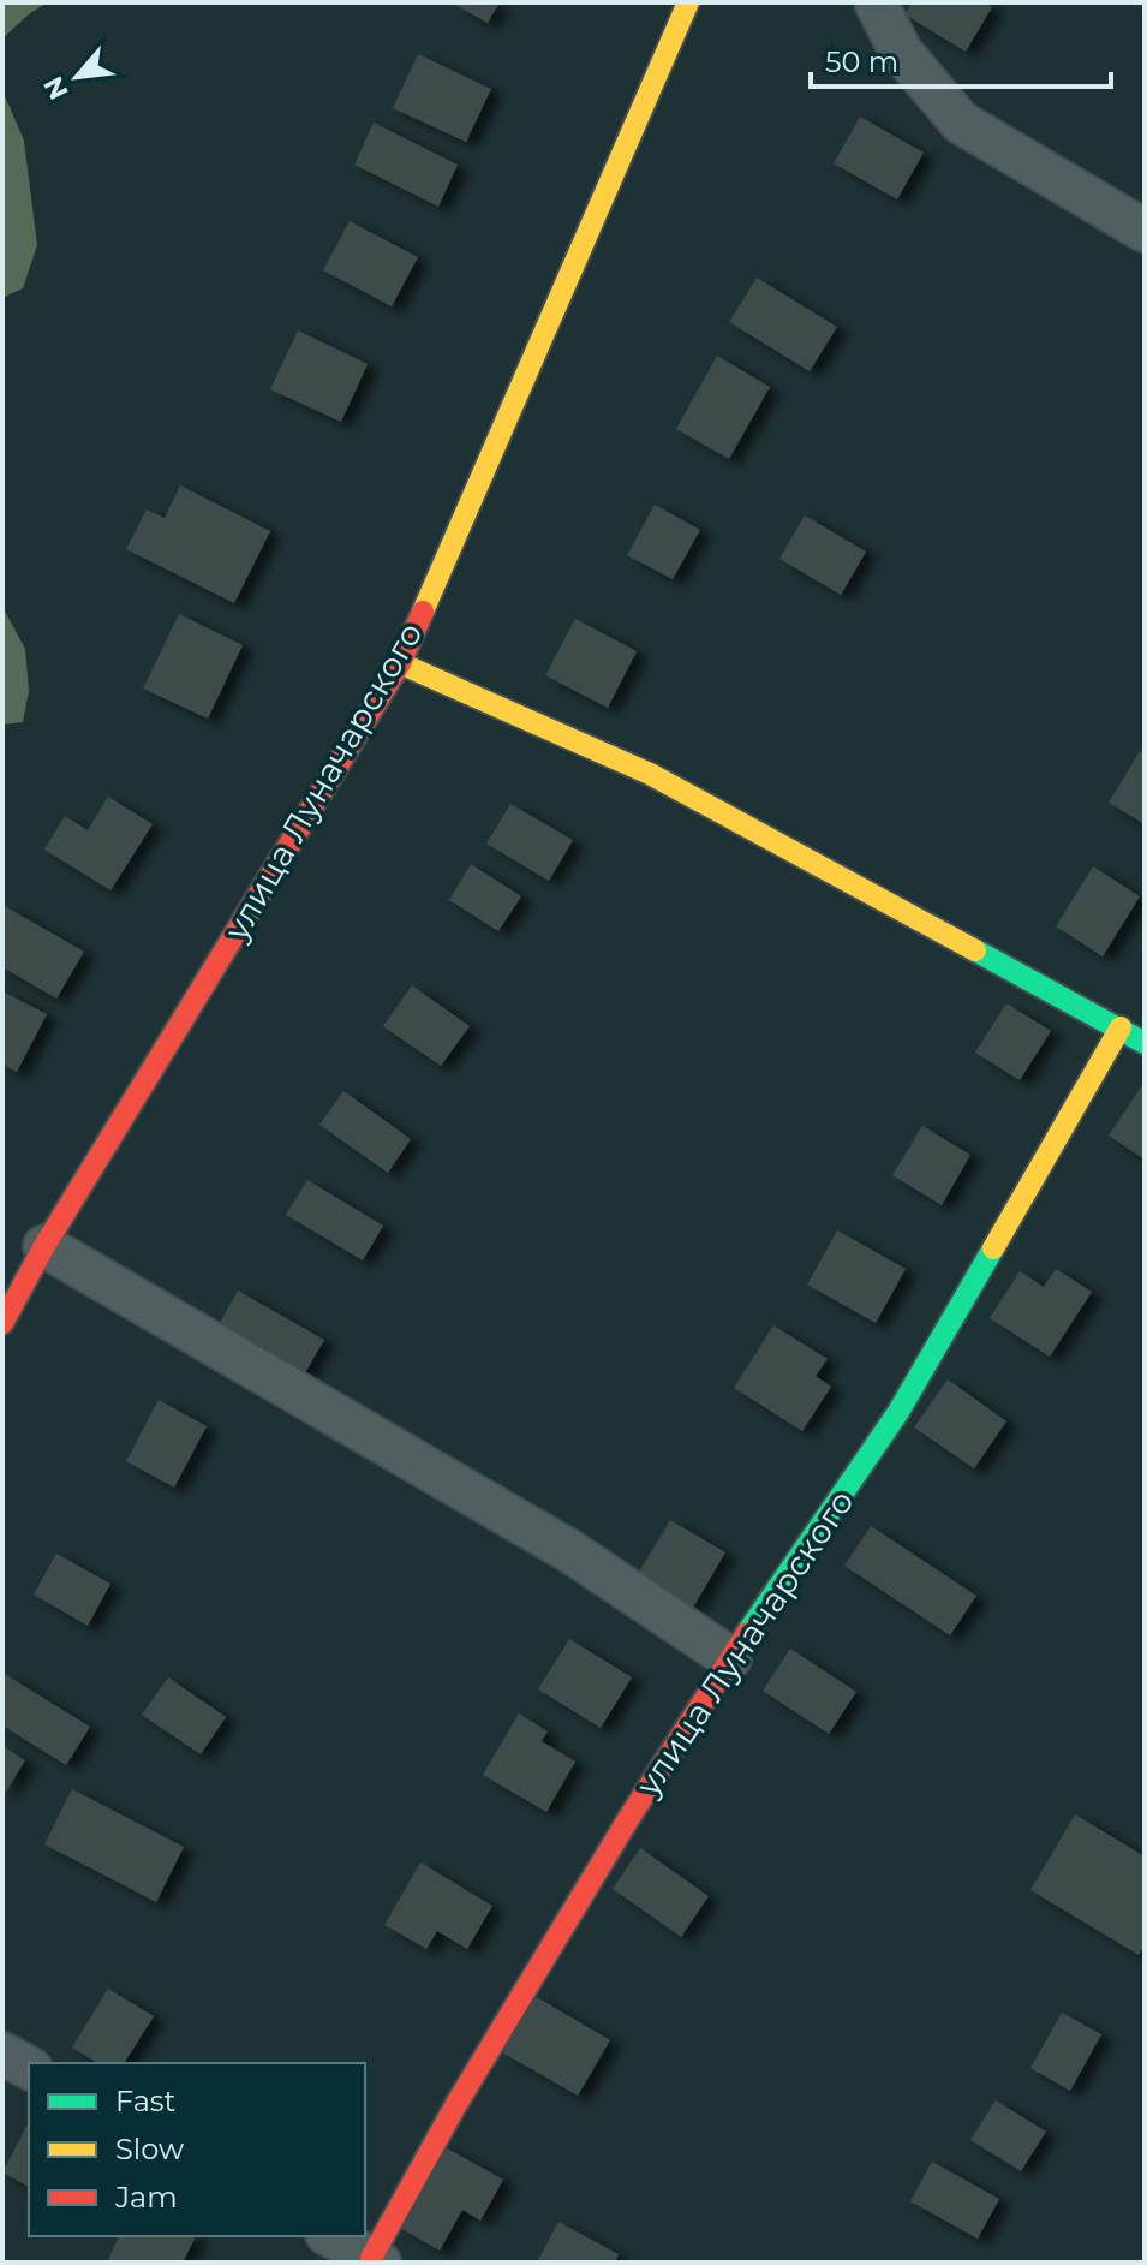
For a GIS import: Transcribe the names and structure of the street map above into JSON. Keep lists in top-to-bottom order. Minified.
{"streets":{"street":["улица Луначарского"]},"legend":["Fast","Slow","Jam"],"scale_bar":"50 m","north":"bottom left"}
